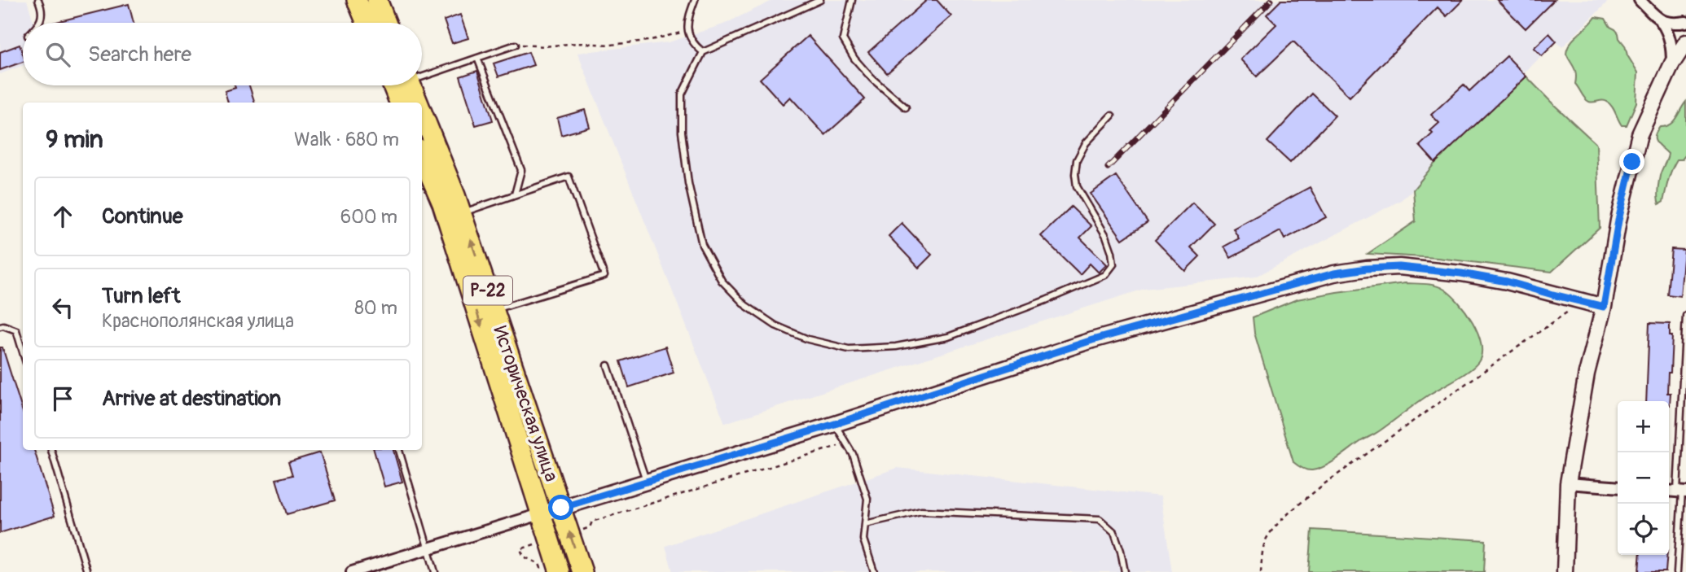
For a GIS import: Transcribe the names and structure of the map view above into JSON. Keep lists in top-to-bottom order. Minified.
{"streets":{"highway":["Р-22","Историческая улица"]},"page":{"search":"Search here","heading":["9 min","Walk · 680 m"],"list":[["Continue","600 m"],["Turn left","Краснополянская улица","80 m"],"Arrive at destination"],"map_buttons":["+","−"]}}
